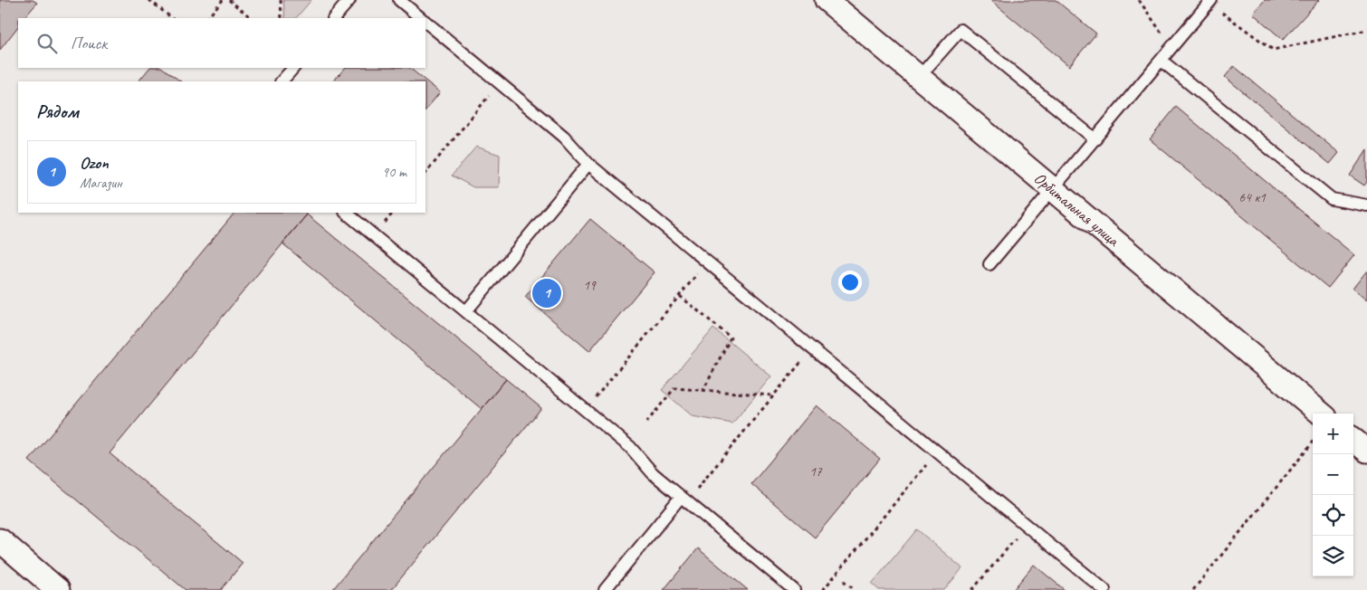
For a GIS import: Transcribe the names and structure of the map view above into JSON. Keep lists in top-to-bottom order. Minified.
{"streets":{"street":["Орбитальная улица"]},"house_numbers":["64 к1","19","17"],"page":{"search":"Поиск","heading":"Рядом","list":[{"mark":"1","name":"Ozon","note":"Магазин","value":"90 m"}],"pins":"1","map_buttons":["+","−"]}}
